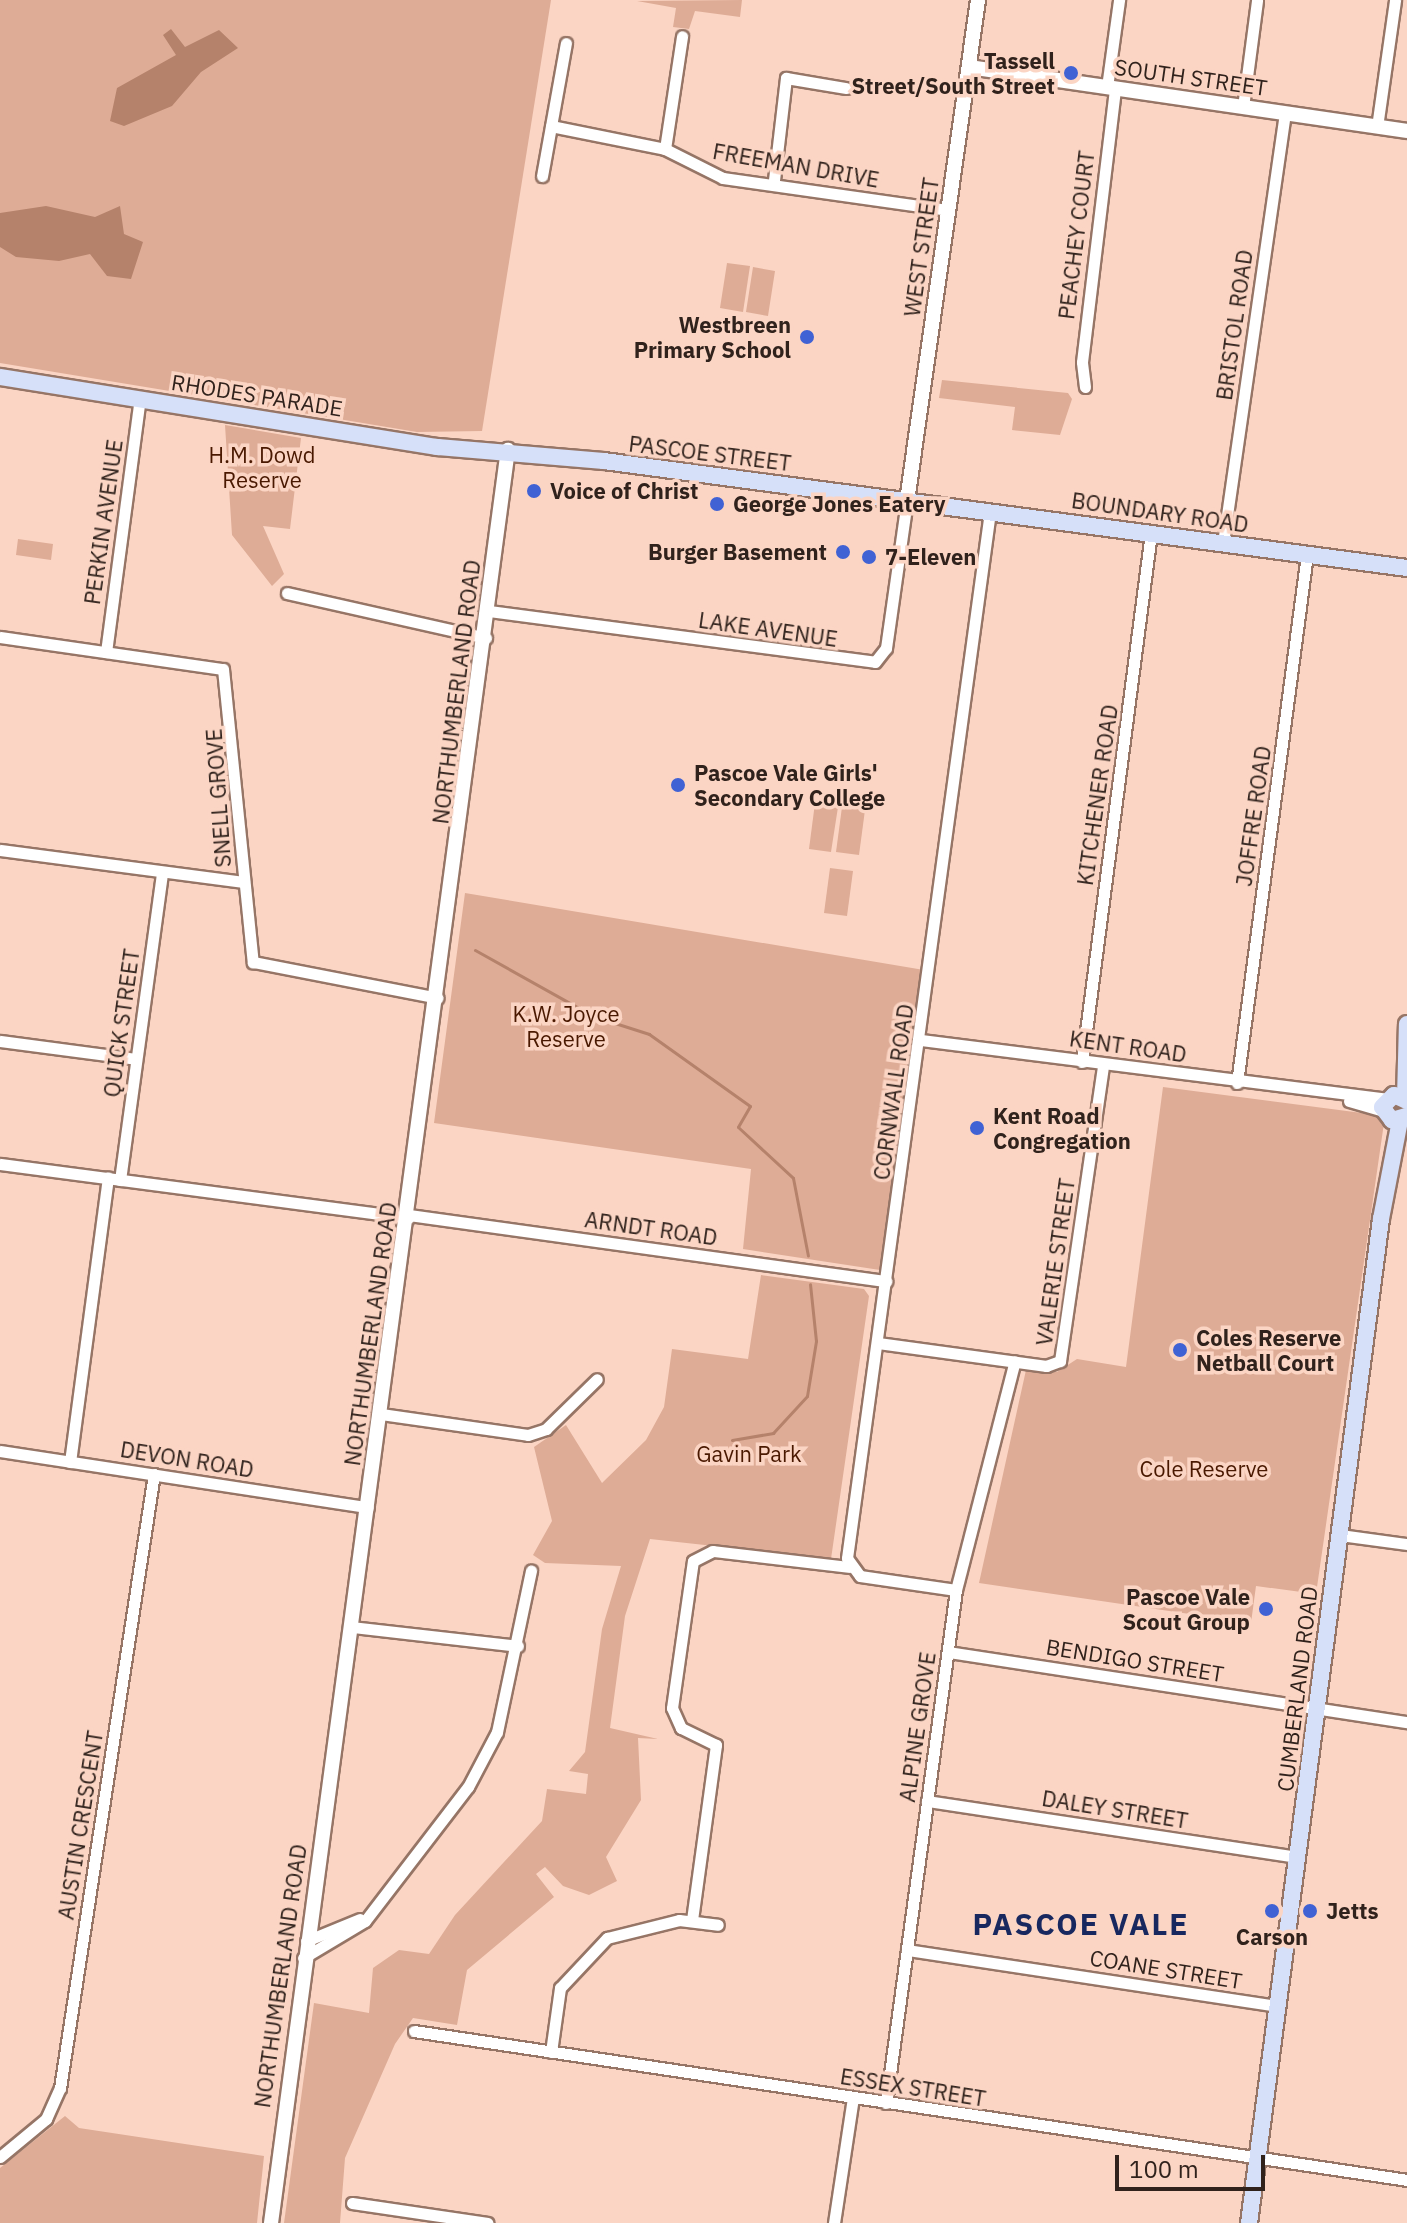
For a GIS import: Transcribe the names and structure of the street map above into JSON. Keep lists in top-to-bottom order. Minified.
{"streets":{"main road":["RHODES PARADE","PASCOE STREET","BOUNDARY ROAD","CUMBERLAND ROAD"],"street":["SOUTH STREET","FREEMAN DRIVE","PEACHEY COURT","WEST STREET","BRISTOL ROAD","PERKIN AVENUE","LAKE AVENUE","NORTHUMBERLAND ROAD","KITCHENER ROAD","SNELL GROVE","JOFFRE ROAD","QUICK STREET","KENT ROAD","CORNWALL ROAD","ARNDT ROAD","VALERIE STREET","DEVON ROAD","BENDIGO STREET","ALPINE GROVE","DALEY STREET","AUSTIN CRESCENT","COANE STREET","ESSEX STREET"]},"crossings":[["SOUTH STREET","PEACHEY COURT"],["SOUTH STREET","WEST STREET"],["SOUTH STREET","BRISTOL ROAD"],["FREEMAN DRIVE","WEST STREET"],["WEST STREET","PASCOE STREET"],["WEST STREET","BOUNDARY ROAD"],["WEST STREET","LAKE AVENUE"],["BRISTOL ROAD","BOUNDARY ROAD"],["RHODES PARADE","PASCOE STREET"],["RHODES PARADE","PERKIN AVENUE"],["RHODES PARADE","NORTHUMBERLAND ROAD"],["PASCOE STREET","BOUNDARY ROAD"],["PASCOE STREET","LAKE AVENUE"],["PASCOE STREET","NORTHUMBERLAND ROAD"],["BOUNDARY ROAD","LAKE AVENUE"],["BOUNDARY ROAD","KITCHENER ROAD"],["BOUNDARY ROAD","JOFFRE ROAD"],["BOUNDARY ROAD","CORNWALL ROAD"],["PERKIN AVENUE","SNELL GROVE"],["LAKE AVENUE","NORTHUMBERLAND ROAD"],["NORTHUMBERLAND ROAD","SNELL GROVE"],["NORTHUMBERLAND ROAD","ARNDT ROAD"],["NORTHUMBERLAND ROAD","DEVON ROAD"],["KITCHENER ROAD","KENT ROAD"],["JOFFRE ROAD","KENT ROAD"],["QUICK STREET","ARNDT ROAD"],["QUICK STREET","DEVON ROAD"],["KENT ROAD","CORNWALL ROAD"],["KENT ROAD","VALERIE STREET"],["KENT ROAD","CUMBERLAND ROAD"],["CORNWALL ROAD","ARNDT ROAD"],["VALERIE STREET","ALPINE GROVE"],["DEVON ROAD","AUSTIN CRESCENT"],["BENDIGO STREET","CUMBERLAND ROAD"],["BENDIGO STREET","ALPINE GROVE"],["CUMBERLAND ROAD","DALEY STREET"],["CUMBERLAND ROAD","COANE STREET"],["CUMBERLAND ROAD","ESSEX STREET"],["ALPINE GROVE","DALEY STREET"],["ALPINE GROVE","COANE STREET"],["ALPINE GROVE","ESSEX STREET"]],"districts":["PASCOE VALE"],"parks":["H.M. Dowd Reserve","K.W. Joyce Reserve","Gavin Park","Cole Reserve"],"places":["Tassell Street/South Street","Westbreen Primary School","Voice of Christ","George Jones Eatery","Burger Basement","7-Eleven","Pascoe Vale Girls' Secondary College","Kent Road Congregation","Coles Reserve Netball Court","Pascoe Vale Scout Group","Carson","Jetts"],"scale_bar":"100 m"}
